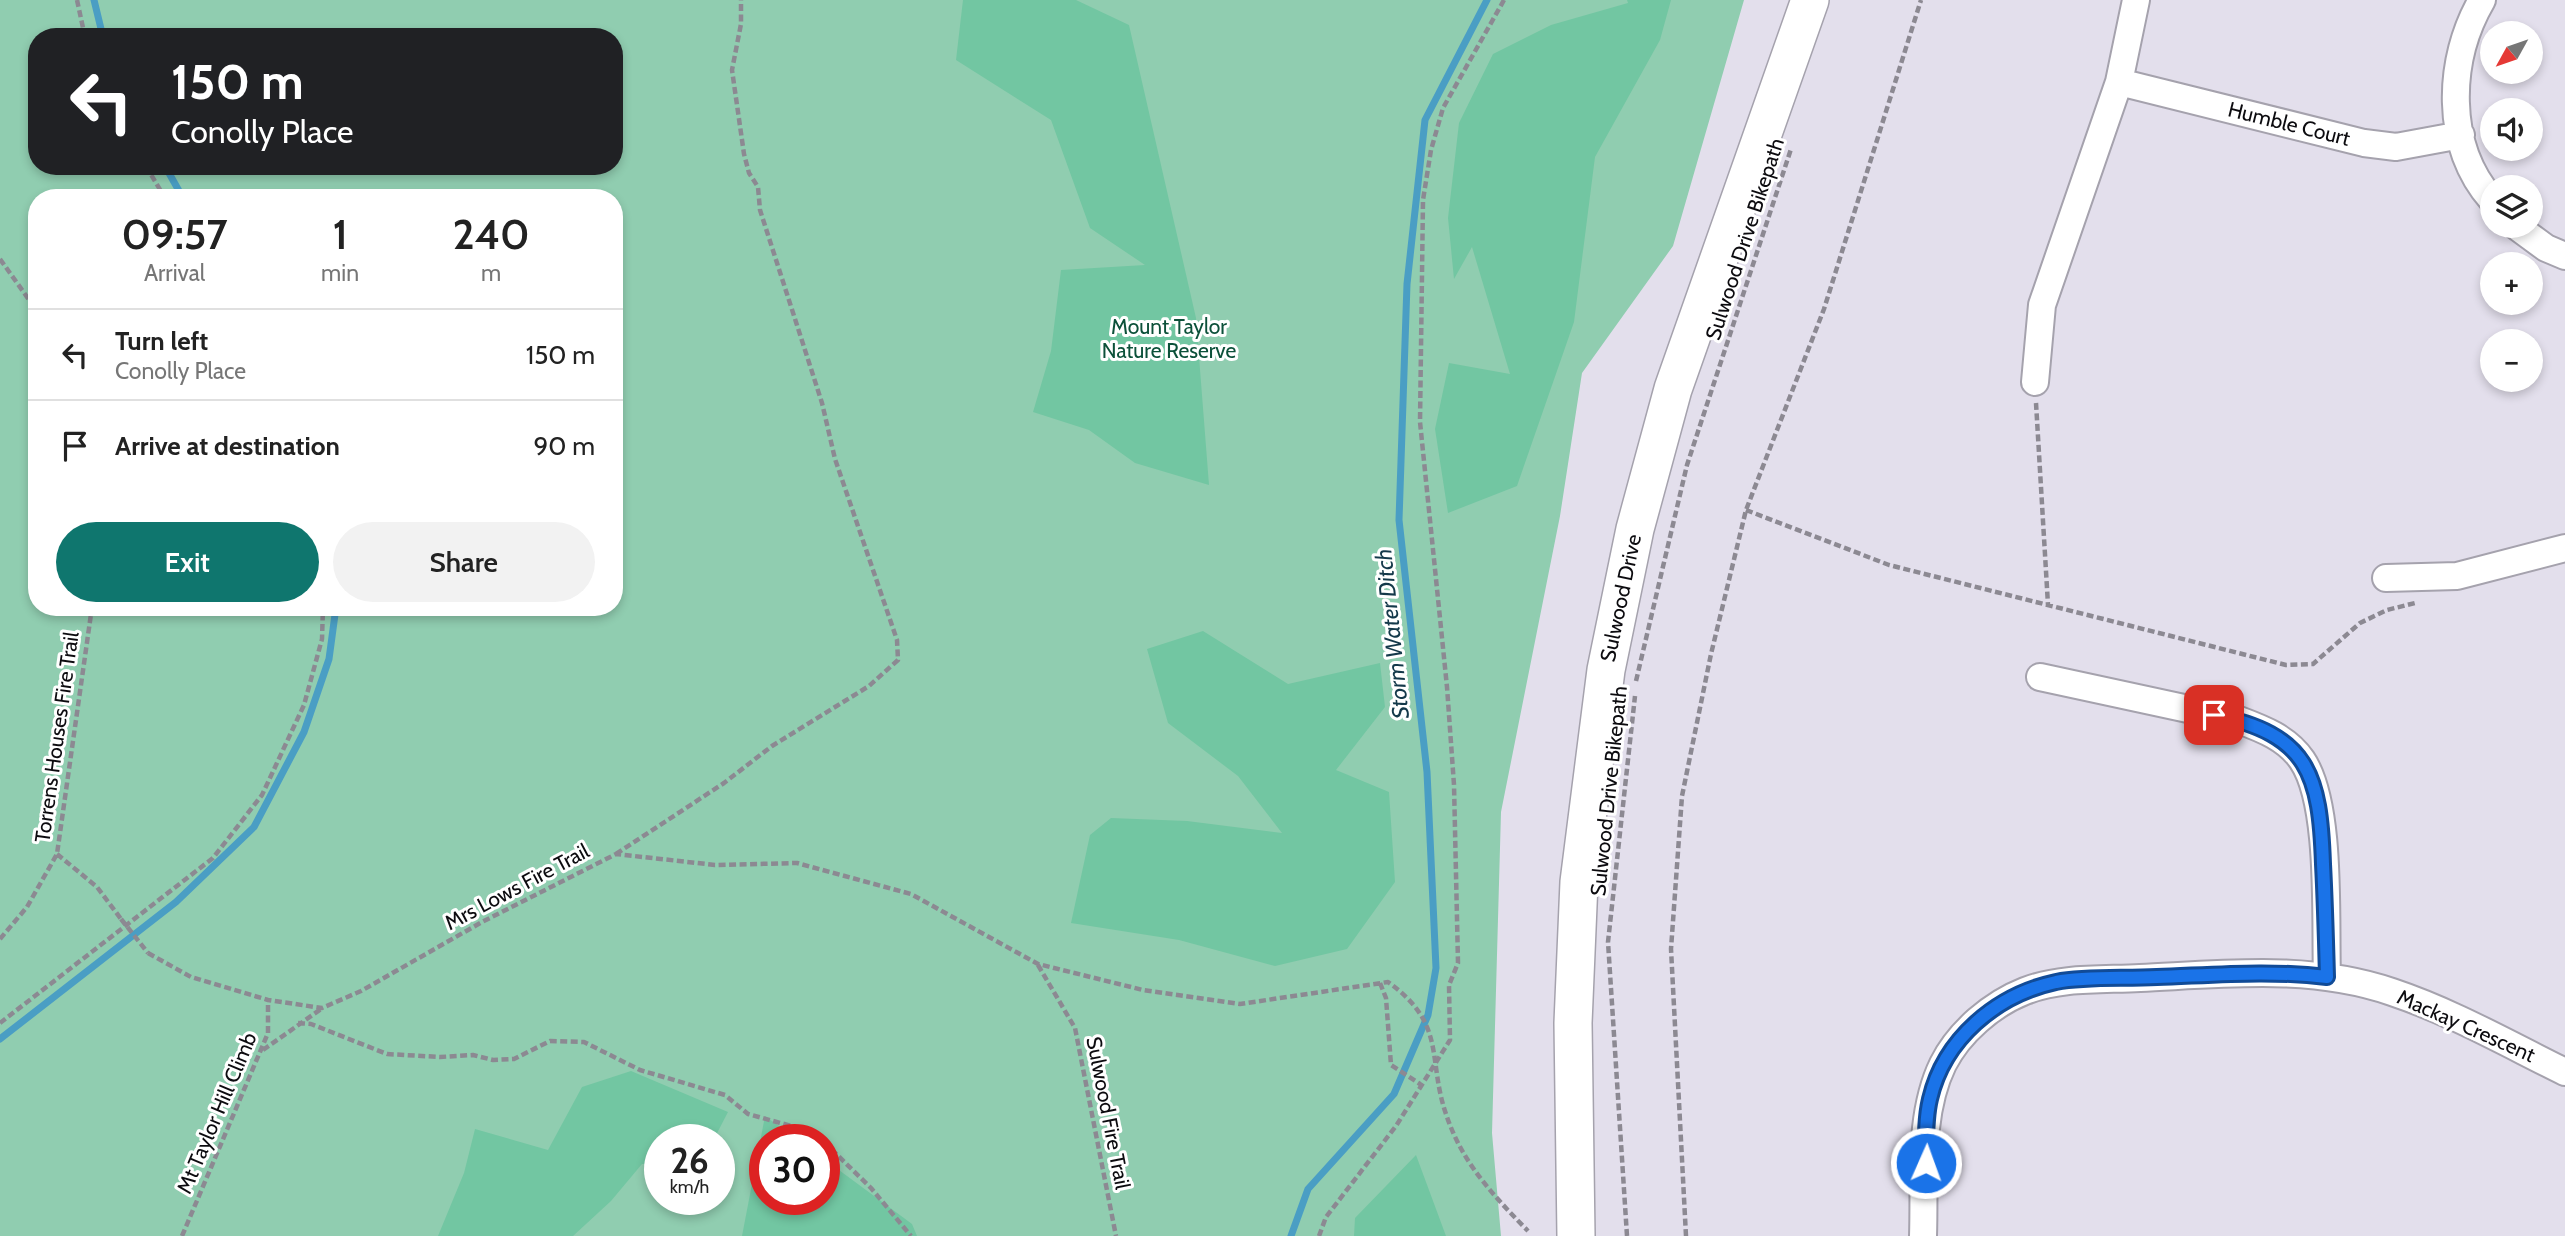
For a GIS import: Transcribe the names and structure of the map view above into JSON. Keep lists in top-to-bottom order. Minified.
{"streets":{"main road":["Sulwood Drive"],"street":["Humble Court","Mackay Crescent"],"path":["Sulwood Drive Bikepath","Torrens Houses Fire Trail","Mrs Lows Fire Trail","Mt Taylor Hill Climb","Sulwood Fire Trail"]},"crossings":[["Mrs Lows Fire Trail","Mt Taylor Hill Climb"],["Mrs Lows Fire Trail","Sulwood Fire Trail"]],"water":["Storm Water Ditch"],"parks":["Mount Taylor Nature Reserve"],"north":"bottom left","page":{"map_buttons":["+","−"],"turn":["150 m","Conolly Place"],"eta":["09:57","Arrival","1","min","240","m"],"list":[{"name":"Turn left","note":"Conolly Place","value":"150 m"},{"name":"Arrive at destination","value":"90 m"}],"buttons":["Exit","Share"],"speed":"26 km/h","limit":"30"}}
